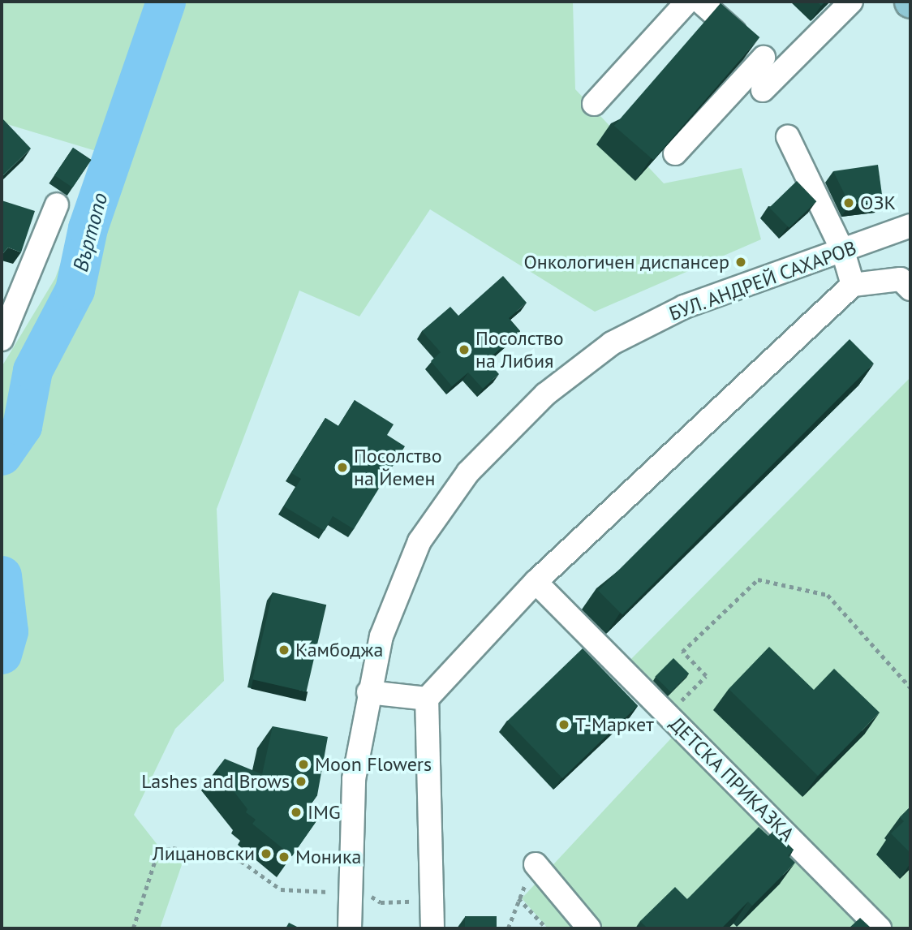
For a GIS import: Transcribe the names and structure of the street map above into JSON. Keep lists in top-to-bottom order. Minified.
{"streets":{"street":["БУЛ. АНДРЕЙ САХАРОВ","ДЕТСКА ПРИКАЗКА"]},"water":["Въртопо"],"places":["ОЗК","Онкологичен диспансер","Посолство на Либия","Посолство на Йемен","Камбоджа","Т-Маркет","Moon Flowers","Lashes and Brows","IMG","Лицановски","Моника"]}
